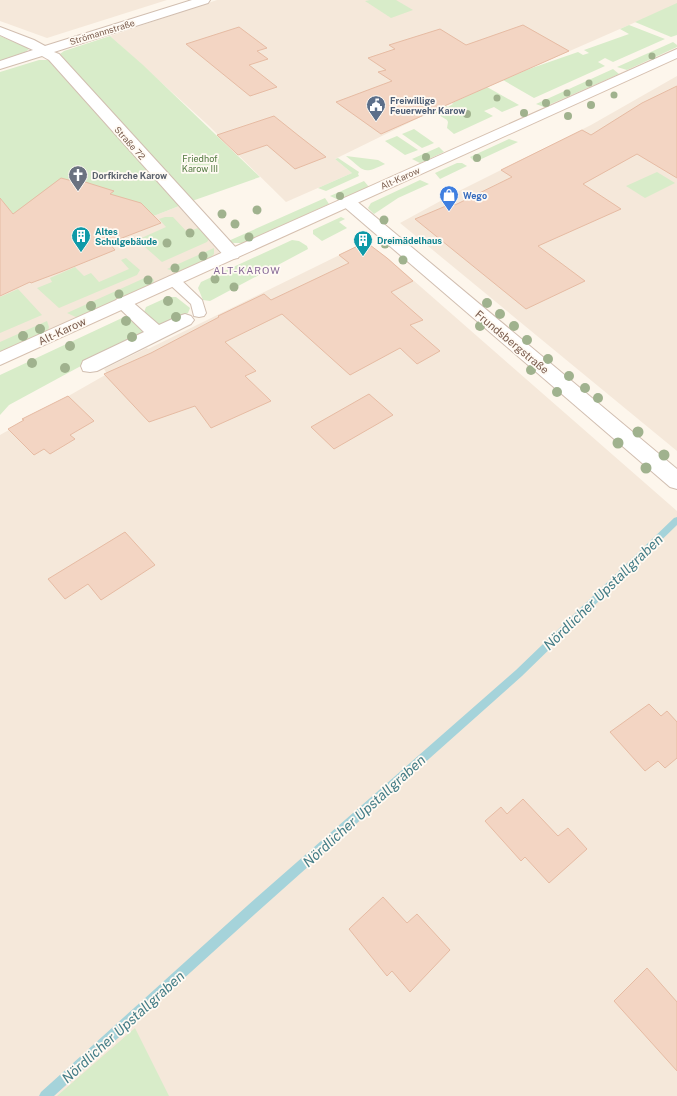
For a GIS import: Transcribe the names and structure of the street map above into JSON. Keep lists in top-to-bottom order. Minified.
{"streets":{"street":["Strömannstraße","Straße 72","Alt-Karow","Frundsbergstraße"]},"crossings":[["Strömannstraße","Straße 72"],["Straße 72","Alt-Karow"],["Alt-Karow","Frundsbergstraße"]],"districts":["ALT-KAROW"],"water":["Nördlicher Upstallgraben"],"parks":["Friedhof Karow III"],"places":{"public building":["Freiwillige Feuerwehr Karow"],"church":["Dorfkirche Karow"],"shop":["Wego"],"building":["Altes Schulgebäude","Dreimädelhaus"]}}
